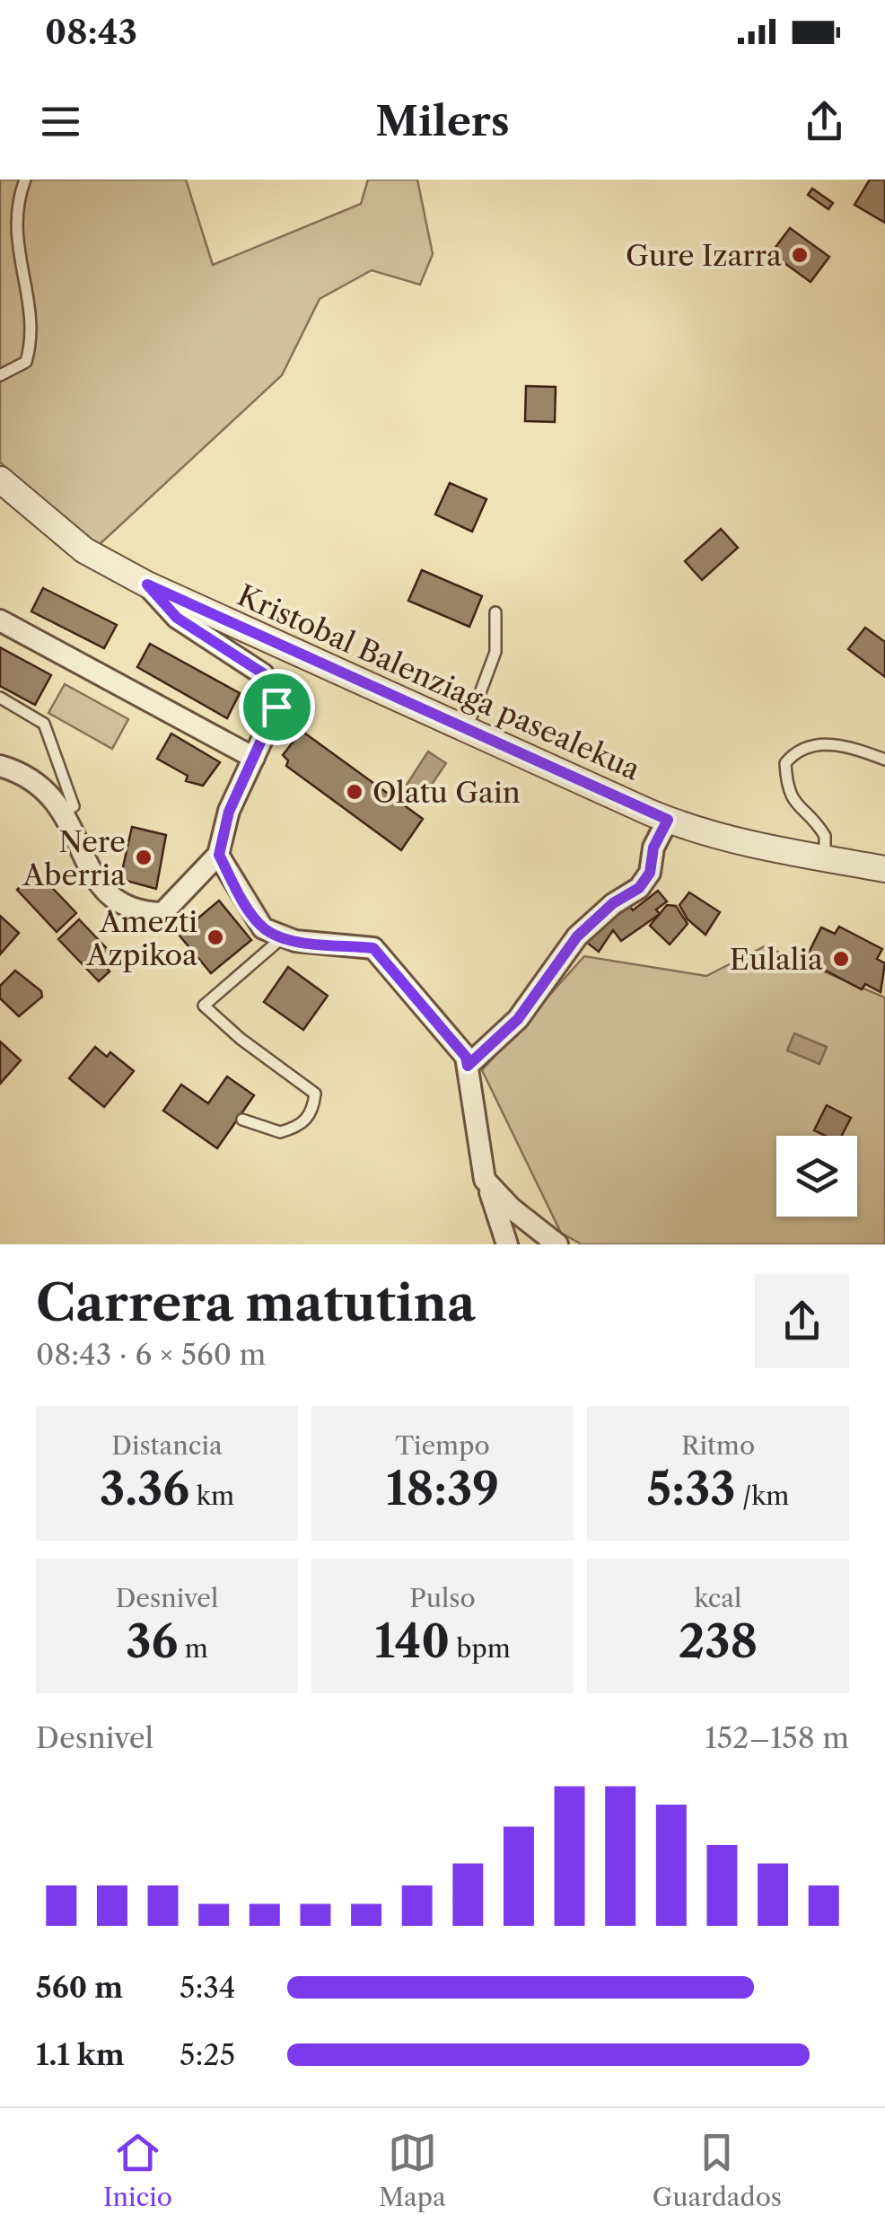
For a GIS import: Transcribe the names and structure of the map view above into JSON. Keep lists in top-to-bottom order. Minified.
{"streets":{"street":["Kristobal Balenziaga pasealekua"]},"places":["Gure Izarra","Olatu Gain","Nere Aberria","Amezti Azpikoa","Eulalia"],"page":{"status":"08:43","header":"Milers","heading":["Carrera matutina","08:43 · 6 × 560 m"],"stats":[["Distancia","3.36 km"],["Tiempo","18:39"],["Ritmo","5:33 /km"],["Desnivel","36 m"],["Pulso","140 bpm"],["kcal","238"]],"chart":["Desnivel","152–158 m"],"list":[{"name":"560 m","note":"5:34"},{"name":"1.1 km","note":"5:25"}],"tabs":["Inicio","Mapa","Guardados"]}}
